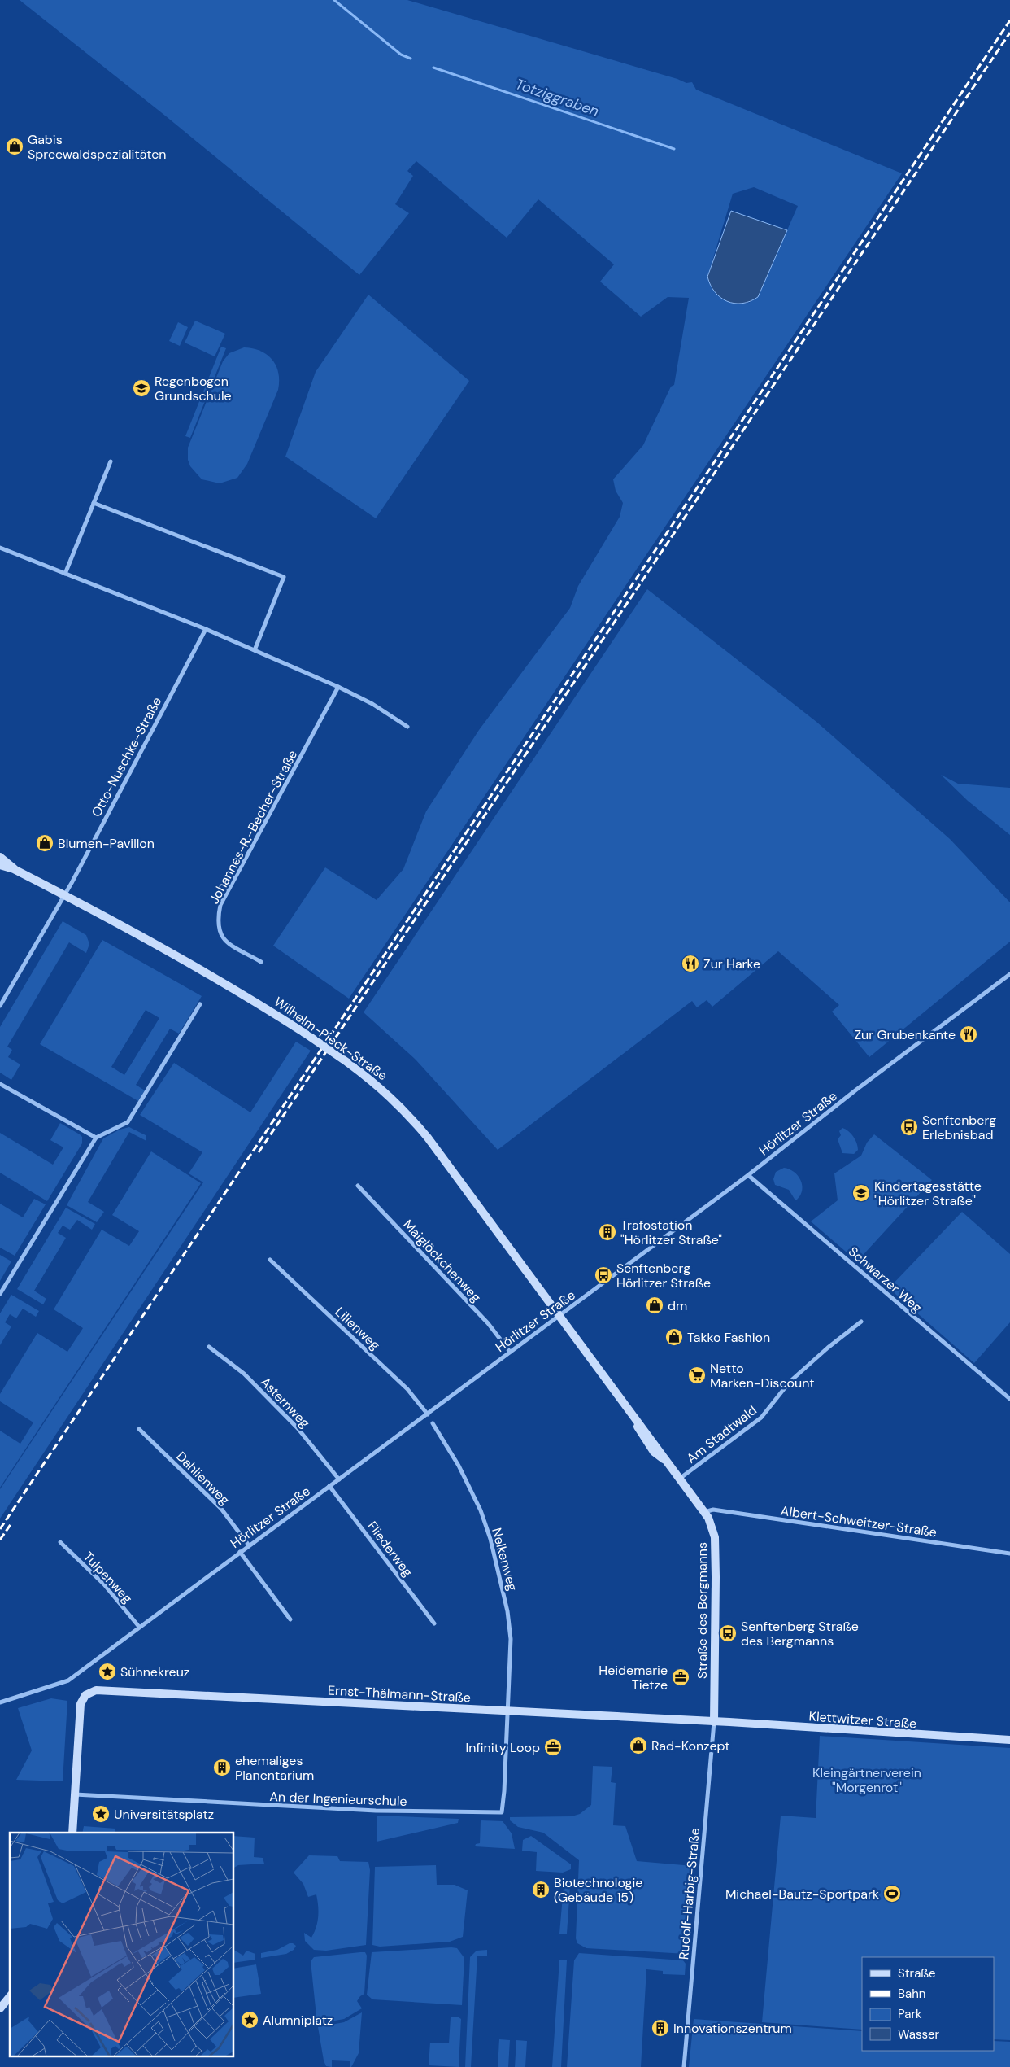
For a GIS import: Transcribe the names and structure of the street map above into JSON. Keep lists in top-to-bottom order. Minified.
{"streets":{"main road":["Wilhelm-Pieck-Straße","Straße des Bergmanns","Ernst-Thälmann-Straße","Klettwitzer Straße"],"street":["Otto-Nuschke-Straße","Johannes-R.-Becher-Straße","Hörlitzer Straße","Maiglöckchenweg","Schwarzer Weg","Lilienweg","Asternweg","Am Stadtwald","Dahlienweg","Albert-Schweitzer-Straße","Fliederweg","Nelkenweg","Tulpenweg","An der Ingenieurschule","Rudolf-Harbig-Straße"]},"crossings":[["Otto-Nuschke-Straße","Wilhelm-Pieck-Straße"],["Wilhelm-Pieck-Straße","Hörlitzer Straße"],["Wilhelm-Pieck-Straße","Straße des Bergmanns"],["Hörlitzer Straße","Maiglöckchenweg"],["Hörlitzer Straße","Schwarzer Weg"],["Hörlitzer Straße","Lilienweg"],["Hörlitzer Straße","Asternweg"],["Hörlitzer Straße","Dahlienweg"],["Hörlitzer Straße","Fliederweg"],["Hörlitzer Straße","Tulpenweg"],["Hörlitzer Straße","Straße des Bergmanns"],["Am Stadtwald","Straße des Bergmanns"],["Albert-Schweitzer-Straße","Straße des Bergmanns"],["Nelkenweg","Ernst-Thälmann-Straße"],["Nelkenweg","An der Ingenieurschule"],["Straße des Bergmanns","Ernst-Thälmann-Straße"],["Straße des Bergmanns","Klettwitzer Straße"],["Straße des Bergmanns","Rudolf-Harbig-Straße"],["Ernst-Thälmann-Straße","Klettwitzer Straße"],["Ernst-Thälmann-Straße","An der Ingenieurschule"],["Ernst-Thälmann-Straße","Rudolf-Harbig-Straße"],["Klettwitzer Straße","Rudolf-Harbig-Straße"]],"water":["Totziggraben"],"parks":["Kleingärtnerverein \"Morgenrot\""],"places":{"shop":["Gabis Spreewaldspezialitäten","Blumen-Pavillon","dm","Takko Fashion","Rad-Konzept"],"school or university":["Regenbogen Grundschule","Kindertagesstätte \"Hörlitzer Straße\""],"restaurant":["Zur Harke","Zur Grubenkante"],"bus stop":["Senftenberg Erlebnisbad","Senftenberg Hörlitzer Straße","Senftenberg Straße des Bergmanns"],"building":["Trafostation \"Hörlitzer Straße\"","ehemaliges Planentarium","Biotechnologie (Gebäude 15)","Innovationszentrum"],"supermarket":["Netto Marken-Discount"],"place":["Sühnekreuz","Universitätsplatz","Alumniplatz"],"office":["Heidemarie Tietze","Infinity Loop"],"sports":["Michael-Bautz-Sportpark"]},"legend":["Straße","Bahn","Park","Wasser"]}
